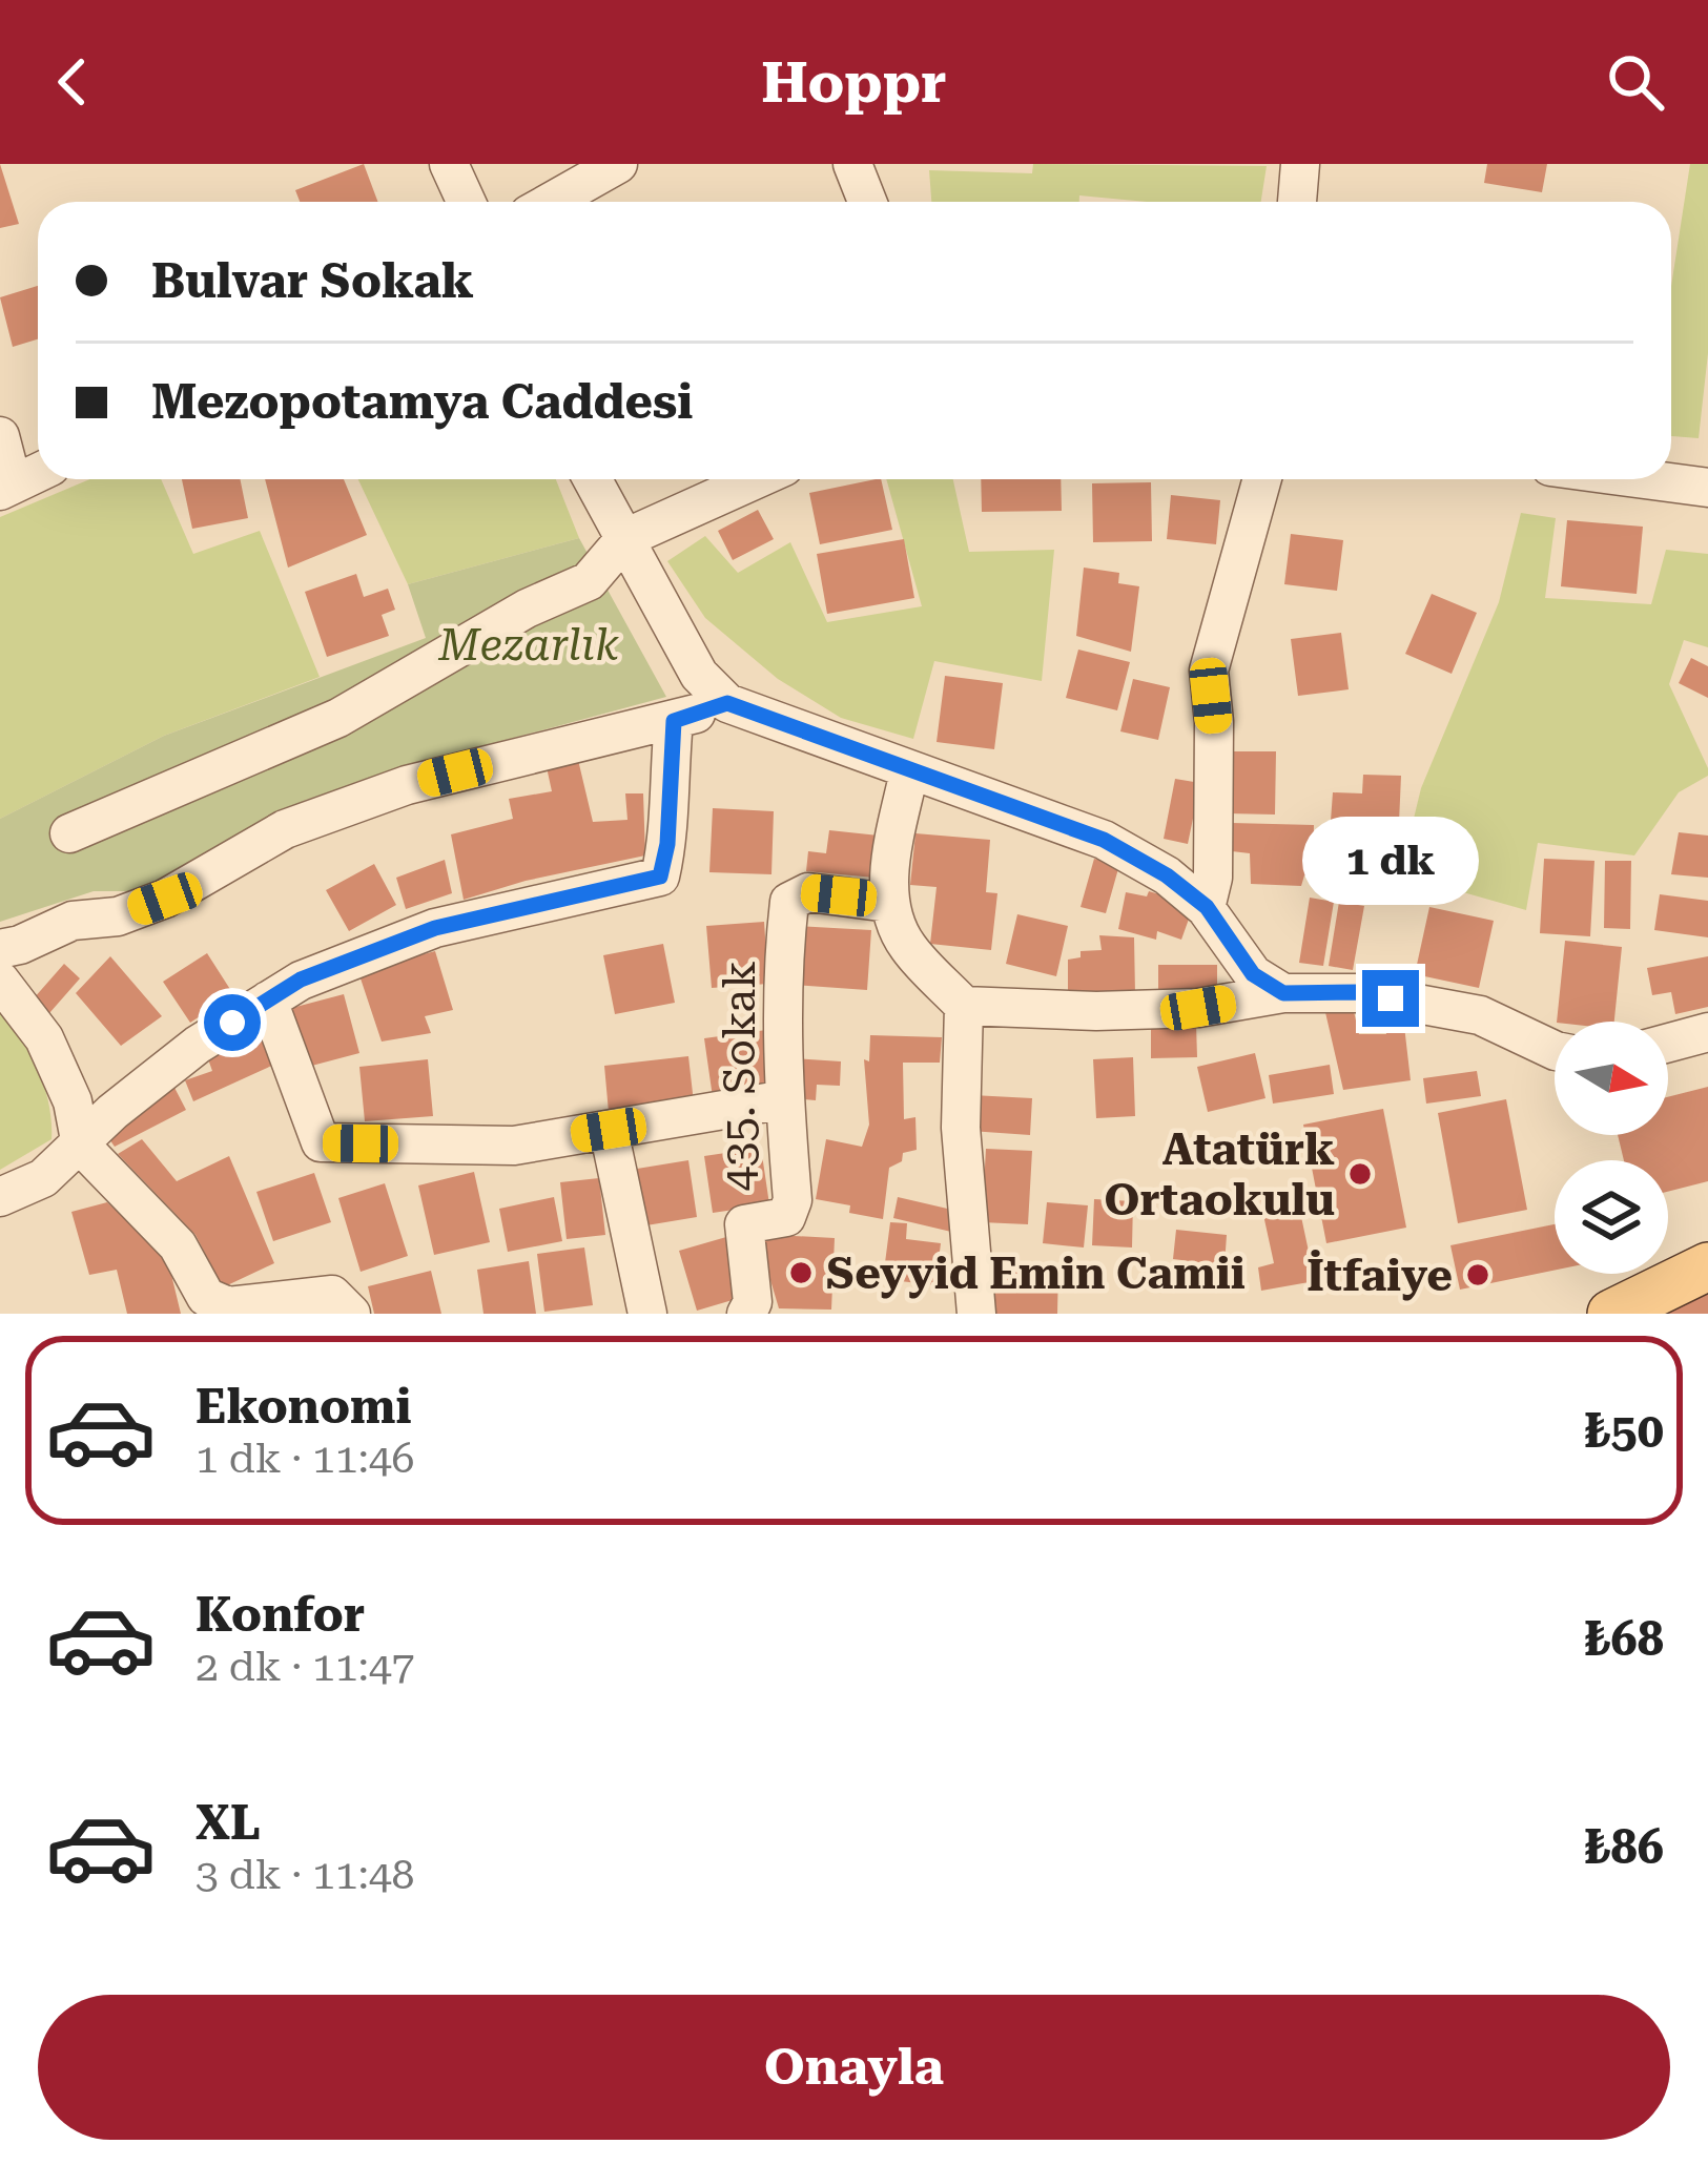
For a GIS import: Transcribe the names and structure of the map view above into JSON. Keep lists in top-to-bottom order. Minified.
{"streets":{"street":["435. Sokak"]},"parks":["Mezarlık"],"places":["Atatürk Ortaokulu","Seyyid Emin Camii","İtfaiye"],"north":"right","page":{"header":"Hoppr","banner":["Bulvar Sokak","Mezopotamya Caddesi"],"bubble":"1 dk","list":[{"name":"Ekonomi","note":"1 dk · 11:46","value":"₺50"},{"name":"Konfor","note":"2 dk · 11:47","value":"₺68"},{"name":"XL","note":"3 dk · 11:48","value":"₺86"}],"buttons":"Onayla"}}
